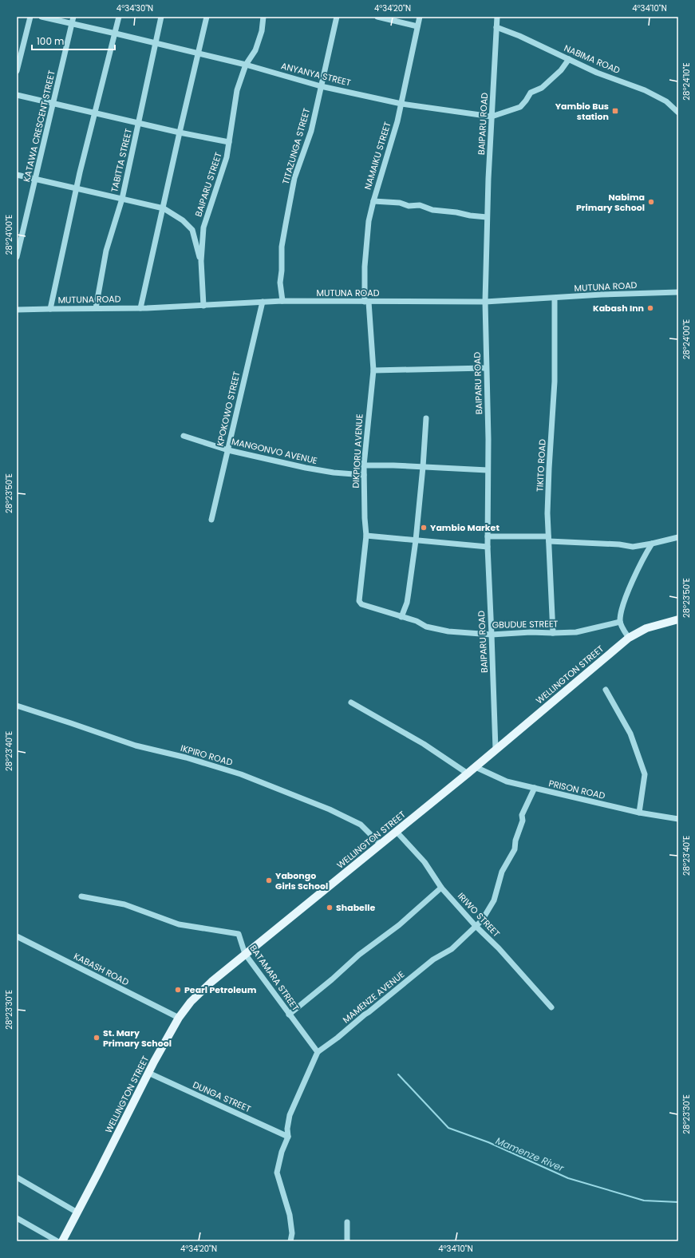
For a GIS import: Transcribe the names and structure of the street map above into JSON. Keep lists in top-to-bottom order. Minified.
{"streets":{"main road":["WELLINGTON STREET"],"street":["NABIMA ROAD","ANYANYA STREET","BAIPARU ROAD","KATAWA CRESCENT STREET","TITAZUNGA STREET","NAMAIKU STREET","TABITTA STREET","BAIPARU STREET","MUTUNA ROAD","KPOKOWO STREET","MANGONVO AVENUE","DIKPIORU AVENUE","TIKITO ROAD","GBUDUE STREET","IKPIRO ROAD","PRISON ROAD","IRIWO STREET","KABASH ROAD","BATAMARA STREET","MAMENZE AVENUE","DUNGA STREET"]},"crossings":[["NABIMA ROAD","ANYANYA STREET"],["NABIMA ROAD","BAIPARU ROAD"],["ANYANYA STREET","BAIPARU ROAD"],["ANYANYA STREET","KATAWA CRESCENT STREET"],["ANYANYA STREET","TITAZUNGA STREET"],["ANYANYA STREET","NAMAIKU STREET"],["ANYANYA STREET","TABITTA STREET"],["ANYANYA STREET","BAIPARU STREET"],["BAIPARU ROAD","MUTUNA ROAD"],["BAIPARU ROAD","GBUDUE STREET"],["BAIPARU ROAD","WELLINGTON STREET"],["TITAZUNGA STREET","MUTUNA ROAD"],["NAMAIKU STREET","MUTUNA ROAD"],["NAMAIKU STREET","DIKPIORU AVENUE"],["TABITTA STREET","MUTUNA ROAD"],["BAIPARU STREET","MUTUNA ROAD"],["MUTUNA ROAD","KPOKOWO STREET"],["MUTUNA ROAD","DIKPIORU AVENUE"],["MUTUNA ROAD","TIKITO ROAD"],["KPOKOWO STREET","MANGONVO AVENUE"],["MANGONVO AVENUE","DIKPIORU AVENUE"],["DIKPIORU AVENUE","GBUDUE STREET"],["TIKITO ROAD","GBUDUE STREET"],["WELLINGTON STREET","IKPIRO ROAD"],["WELLINGTON STREET","PRISON ROAD"],["WELLINGTON STREET","IRIWO STREET"],["WELLINGTON STREET","KABASH ROAD"],["WELLINGTON STREET","BATAMARA STREET"],["WELLINGTON STREET","DUNGA STREET"],["PRISON ROAD","MAMENZE AVENUE"],["IRIWO STREET","MAMENZE AVENUE"],["BATAMARA STREET","MAMENZE AVENUE"]],"water":["Mamenze River"],"places":{"transit":["Yambio Bus station"],"other":["Nabima Primary School","Kabash Inn","Yambio Market","Yabongo Girls School","Shabelle","Pearl Petroleum","St. Mary Primary School"]},"scale_bar":"100 m","coordinates":["4°34'30\"N","4°34'20\"N","4°34'10\"N","28°24'10\"E","28°24'00\"E","28°23'50\"E","28°23'40\"E","28°23'30\"E"]}
